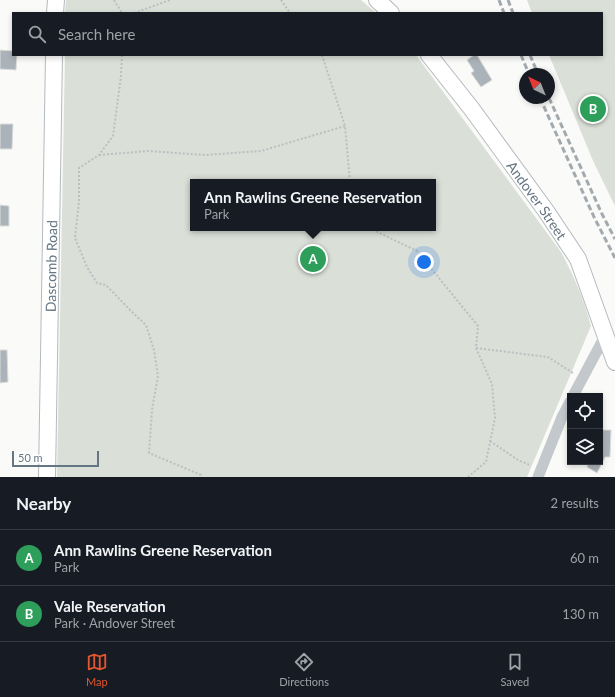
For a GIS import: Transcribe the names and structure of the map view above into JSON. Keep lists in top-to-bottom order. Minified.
{"streets":{"main road":["Andover Street","Dascomb Road"]},"scale_bar":"50 m","north":"top left","page":{"search":"Search here","pins":["B","A"],"popup":["Ann Rawlins Greene Reservation","Park"],"scale":"50 m","heading":["Nearby","2 results"],"list":[{"mark":"A","name":"Ann Rawlins Greene Reservation","note":"Park","value":"60 m"},{"mark":"B","name":"Vale Reservation","note":"Park · Andover Street","value":"130 m"}],"nav":["Map","Directions","Saved"]}}
